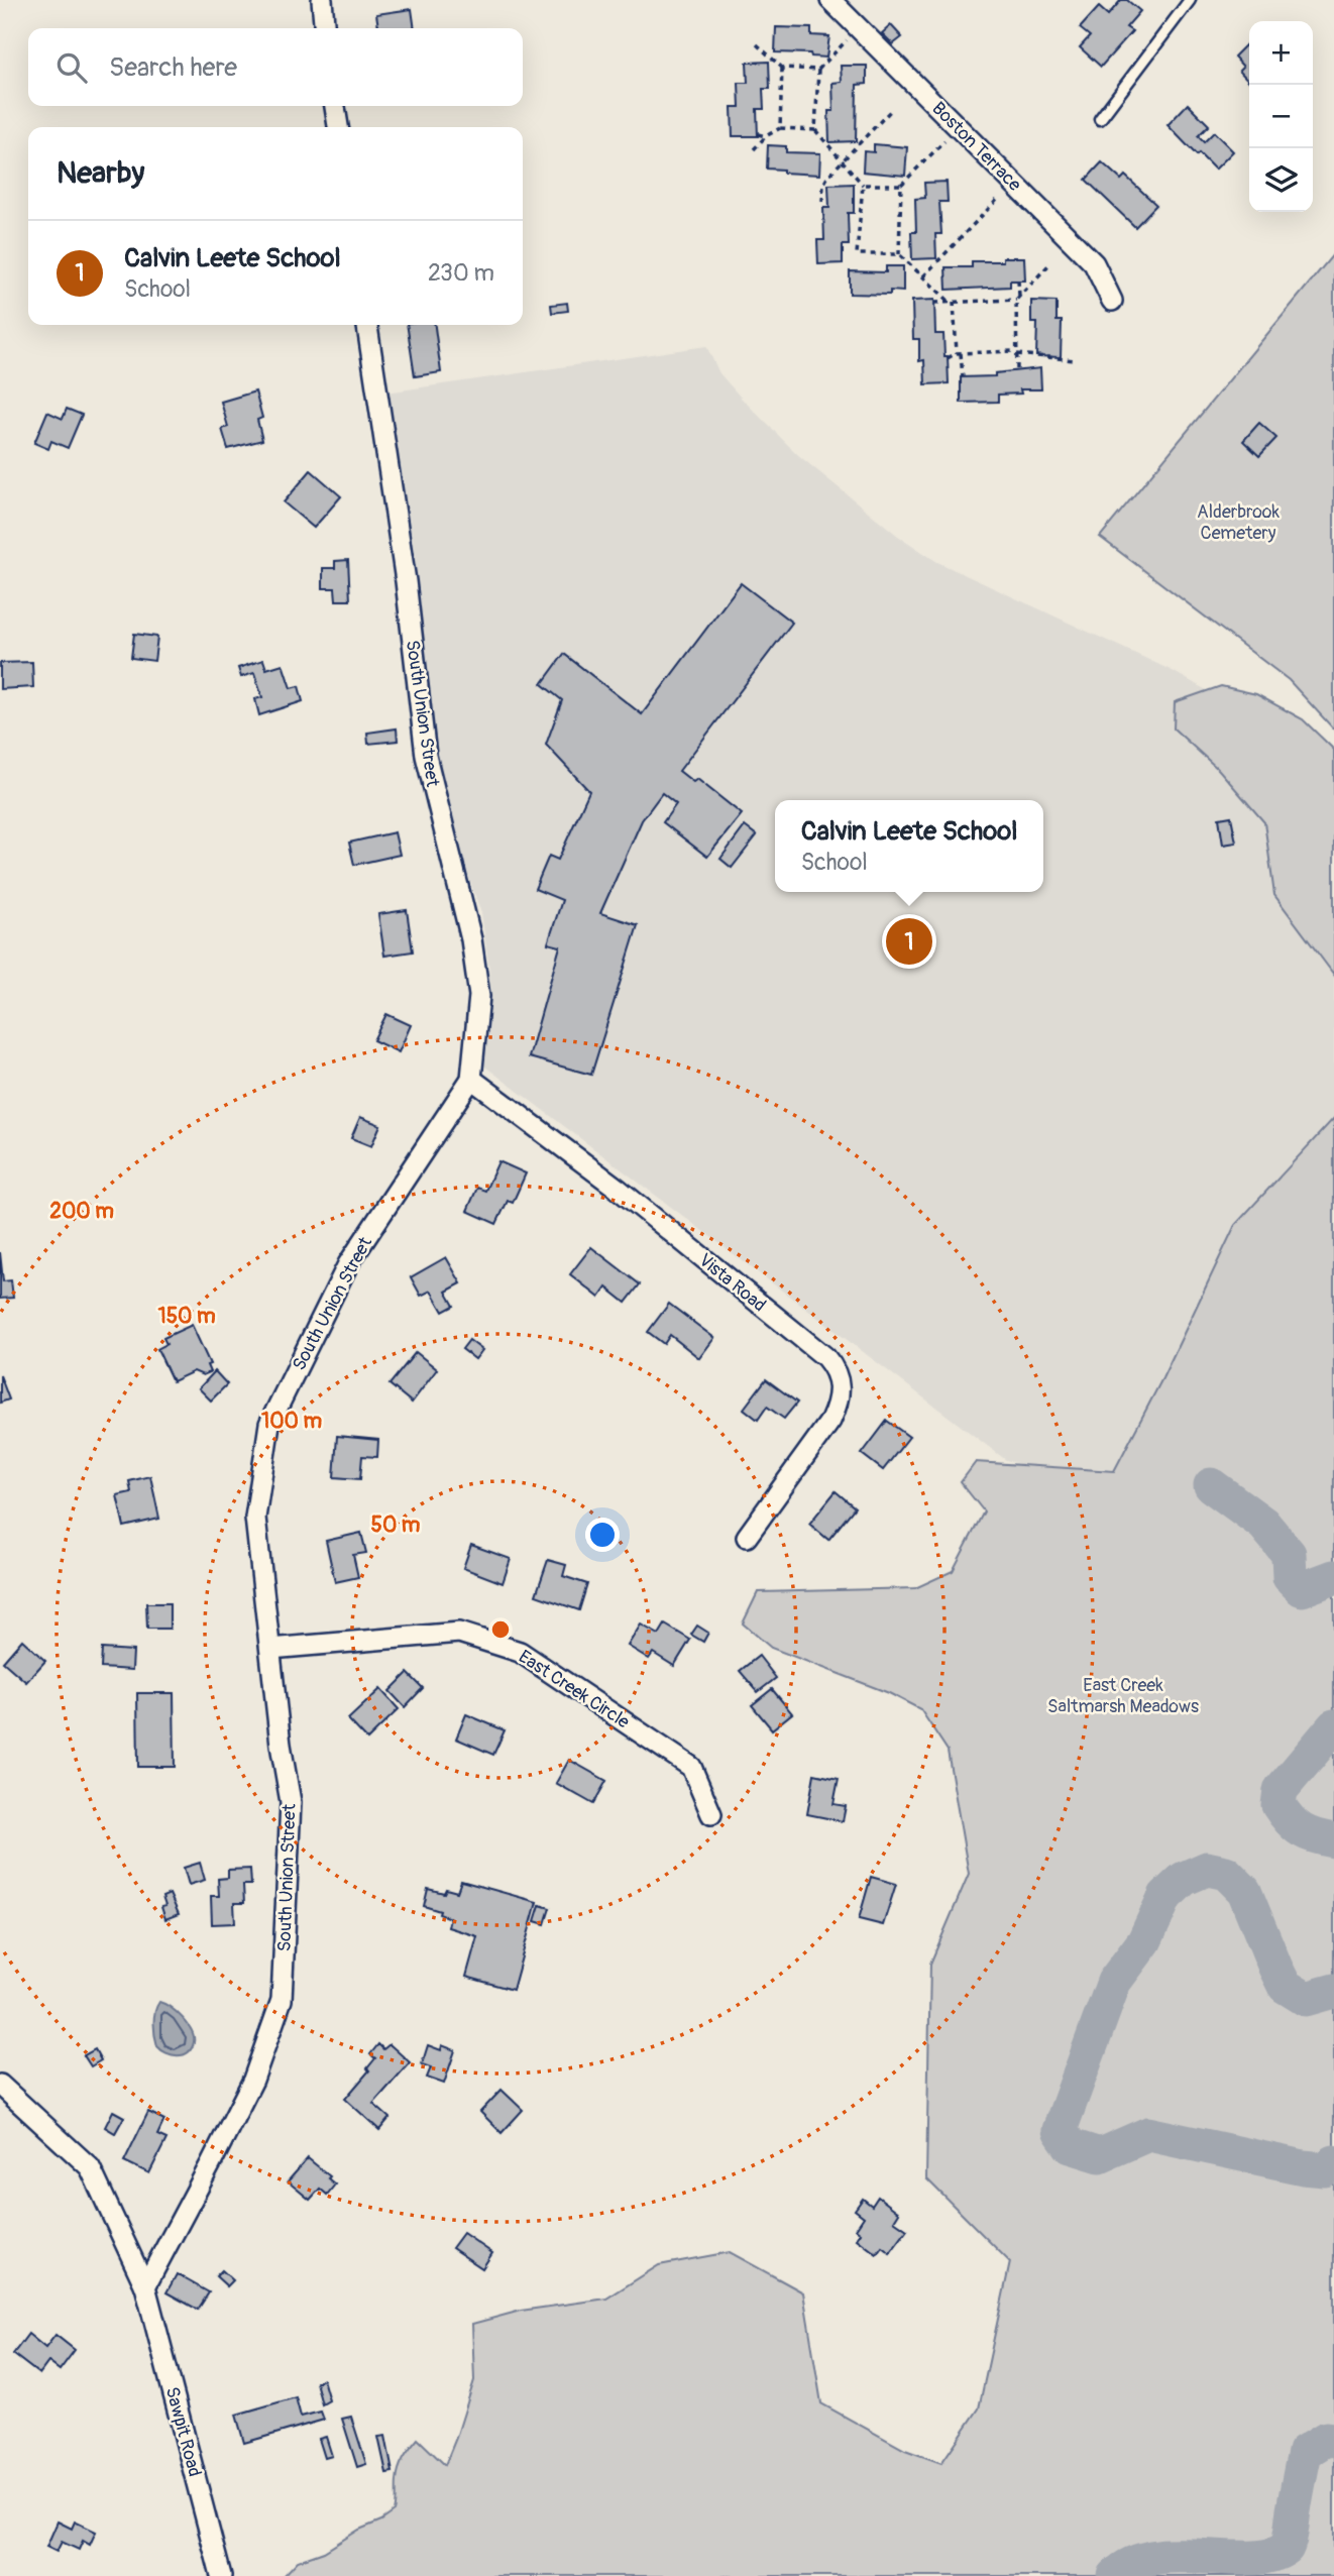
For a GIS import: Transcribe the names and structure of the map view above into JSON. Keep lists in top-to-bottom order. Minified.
{"streets":{"street":["Boston Terrace","South Union Street","Vista Road","East Creek Circle","Sawpit Road"]},"crossings":[["South Union Street","Vista Road"],["South Union Street","East Creek Circle"],["South Union Street","Sawpit Road"]],"parks":["Alderbrook Cemetery","East Creek Saltmarsh Meadows"],"page":{"map_buttons":["+","−"],"search":"Search here","heading":"Nearby","list":[{"mark":"1","name":"Calvin Leete School","note":"School","value":"230 m"}],"popup":["Calvin Leete School","School"],"pins":"1"},"rings":["200 m","150 m","100 m","50 m"]}
